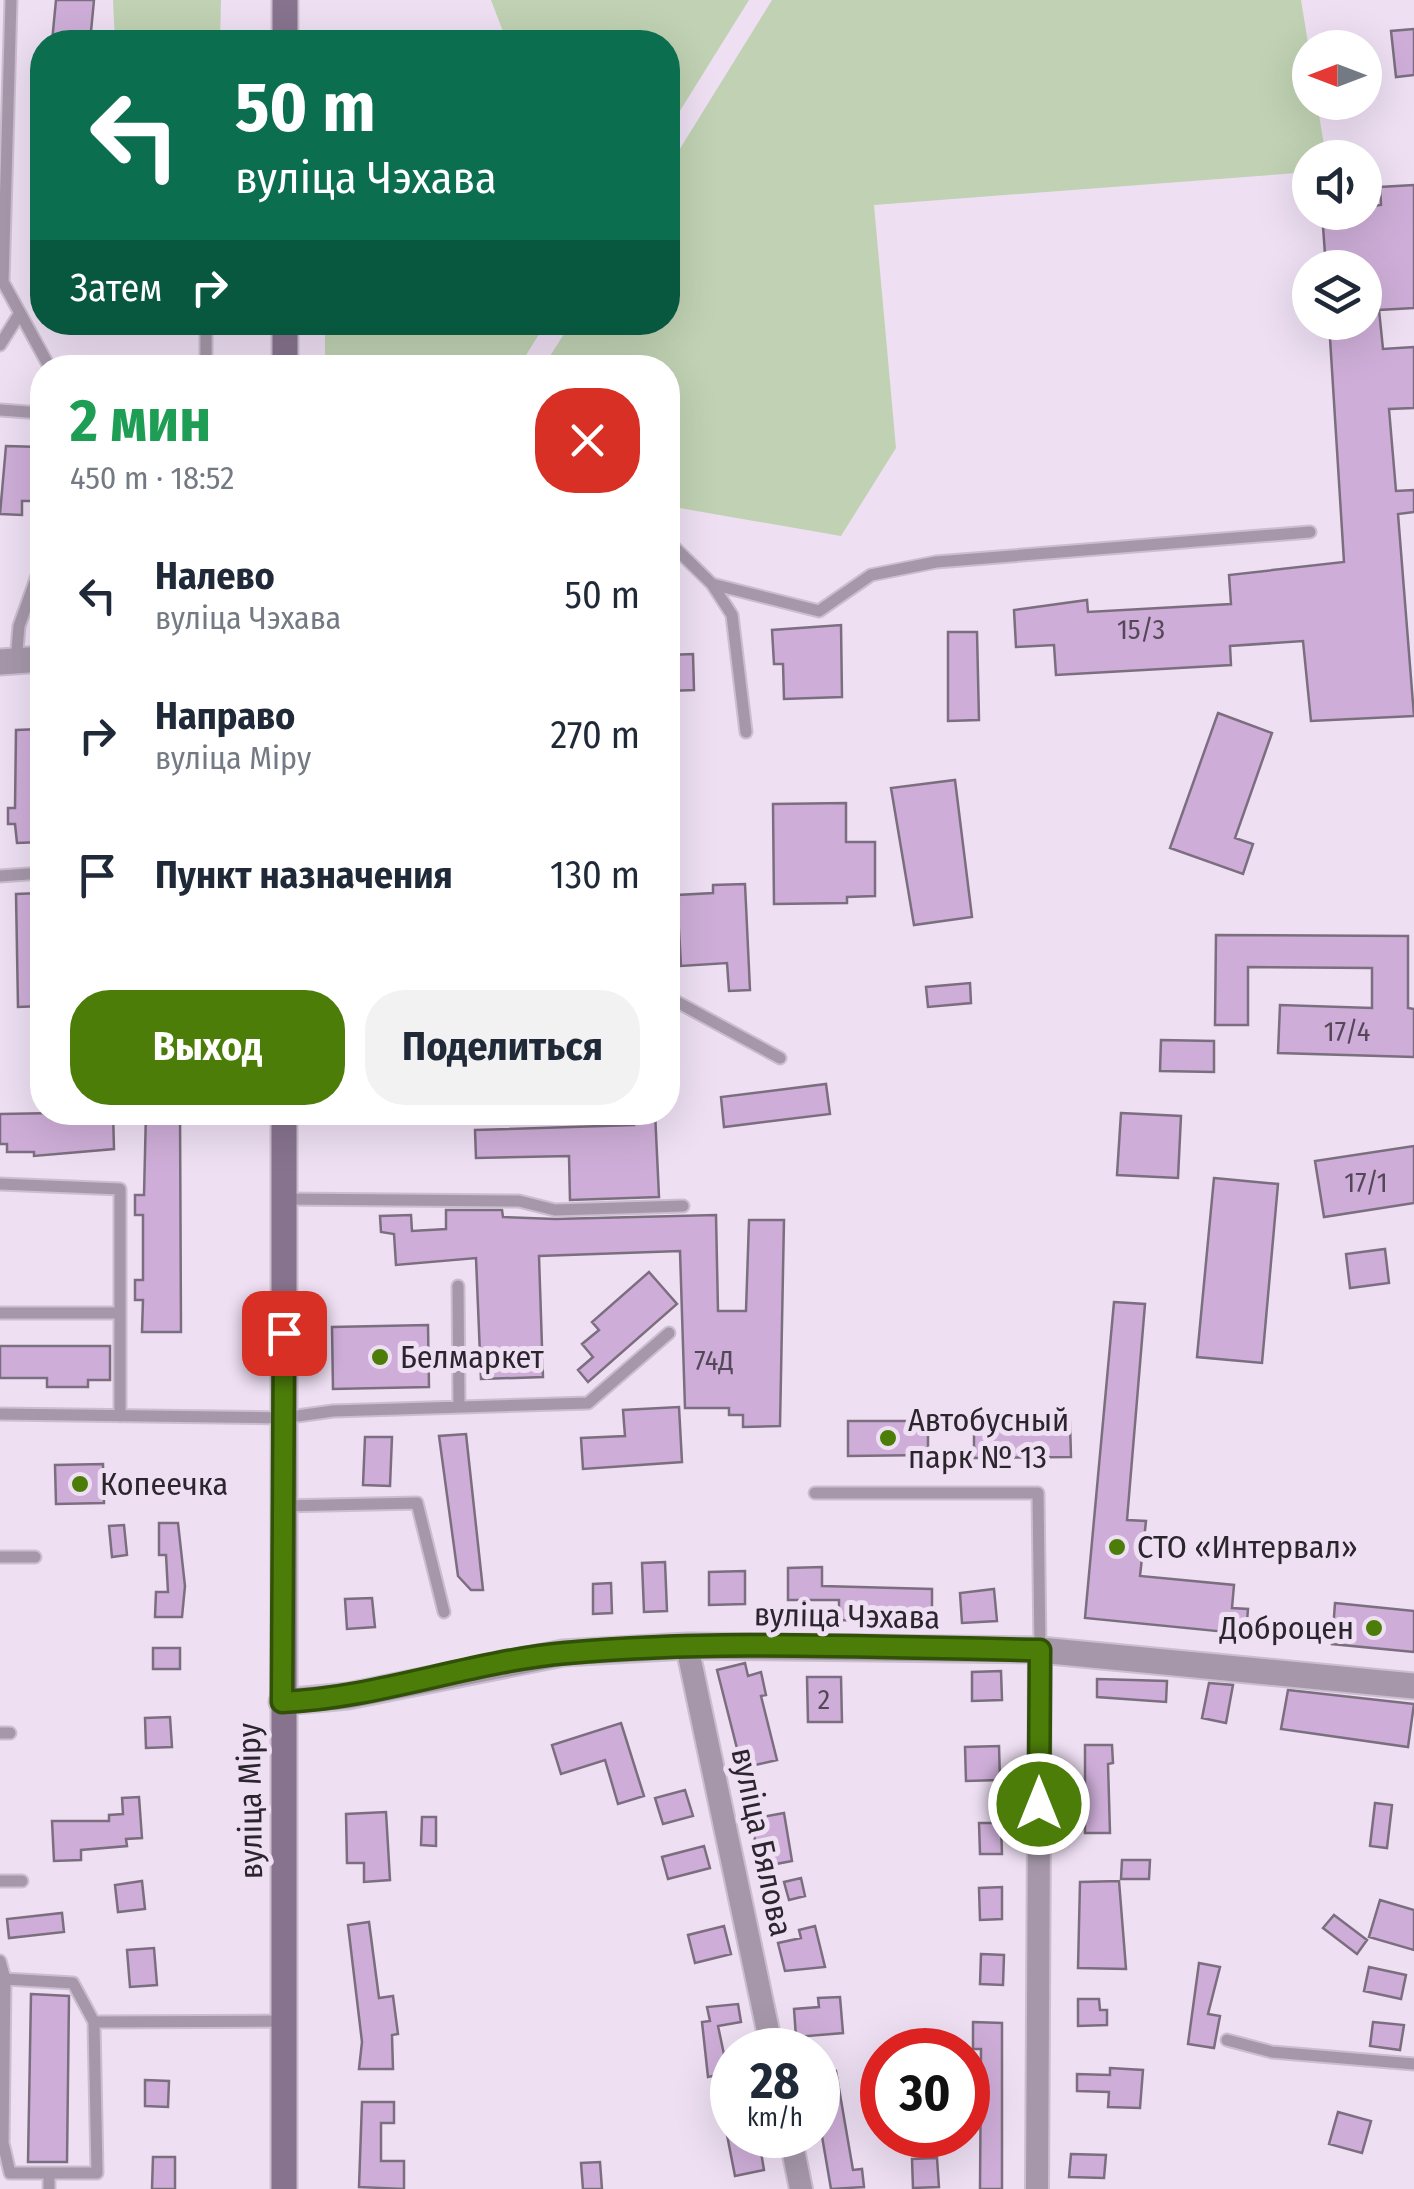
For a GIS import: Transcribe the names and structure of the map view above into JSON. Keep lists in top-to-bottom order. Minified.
{"streets":{"main road":["вуліца Міру"],"street":["вуліца Чэхава","вуліца Бялова"]},"crossings":[["вуліца Чэхава","вуліца Міру"],["вуліца Чэхава","вуліца Бялова"]],"places":["Белмаркет","Автобусный парк № 13","Копеечка","СТО «Интервал»","Доброцен"],"house_numbers":["15/3","17/4","17/1","74Д","2"],"north":"left","page":{"turn":["50 m","вуліца Чэхава"],"then":"Затем","heading":["2 мин","450 m · 18:52"],"list":[{"name":"Налево","note":"вуліца Чэхава","value":"50 m"},{"name":"Направо","note":"вуліца Міру","value":"270 m"},{"name":"Пункт назначения","value":"130 m"}],"buttons":["Выход","Поделиться"],"speed":"28 km/h","limit":"30"}}
